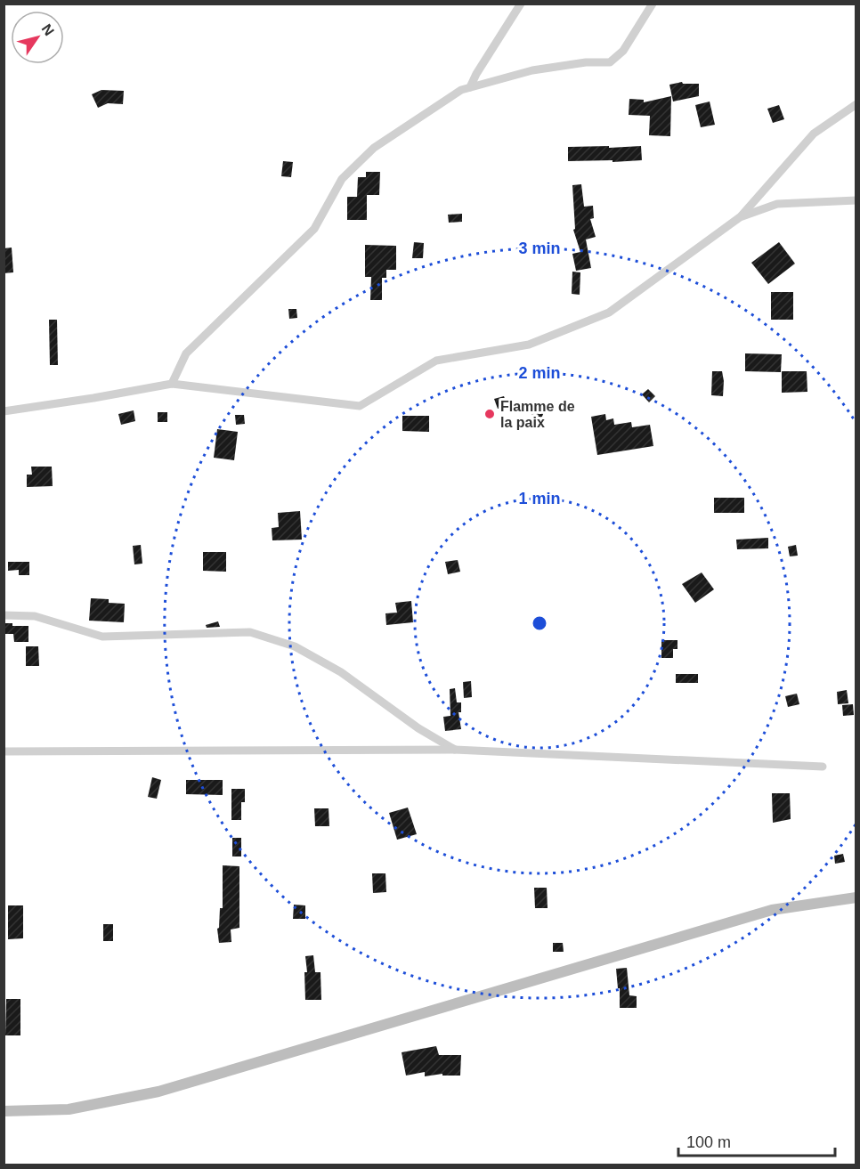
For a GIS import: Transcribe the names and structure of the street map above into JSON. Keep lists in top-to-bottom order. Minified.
{"places":["Flamme de la paix"],"scale_bar":"100 m","north":"top right","rings":["3 min","2 min","1 min"]}
